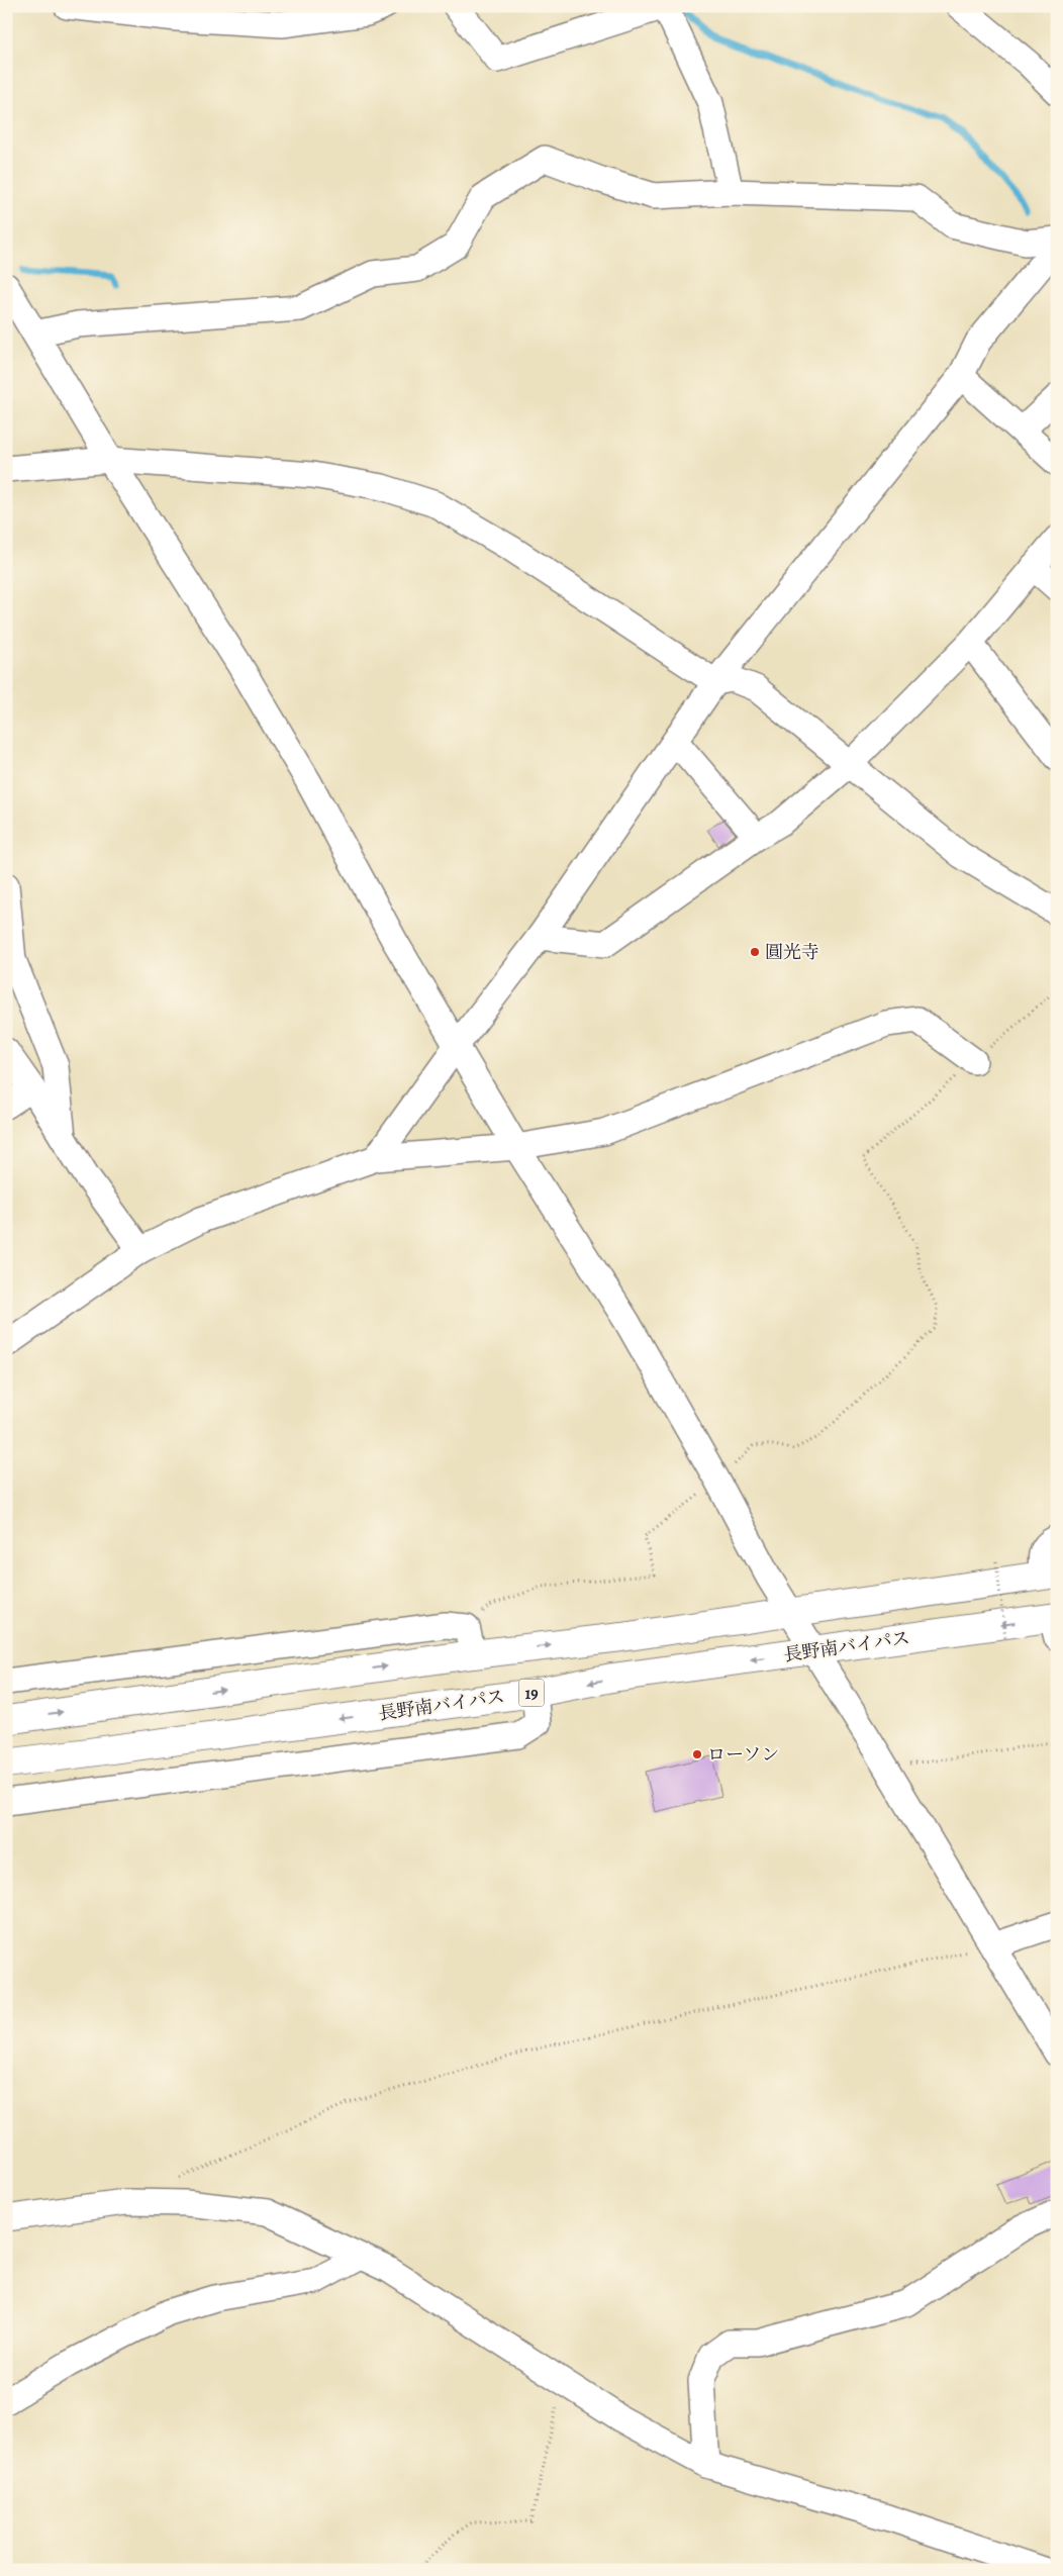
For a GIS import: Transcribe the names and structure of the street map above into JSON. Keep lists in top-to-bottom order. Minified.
{"streets":{"highway":["長野南バイパス","19"]},"places":["圓光寺","ローソン"]}
